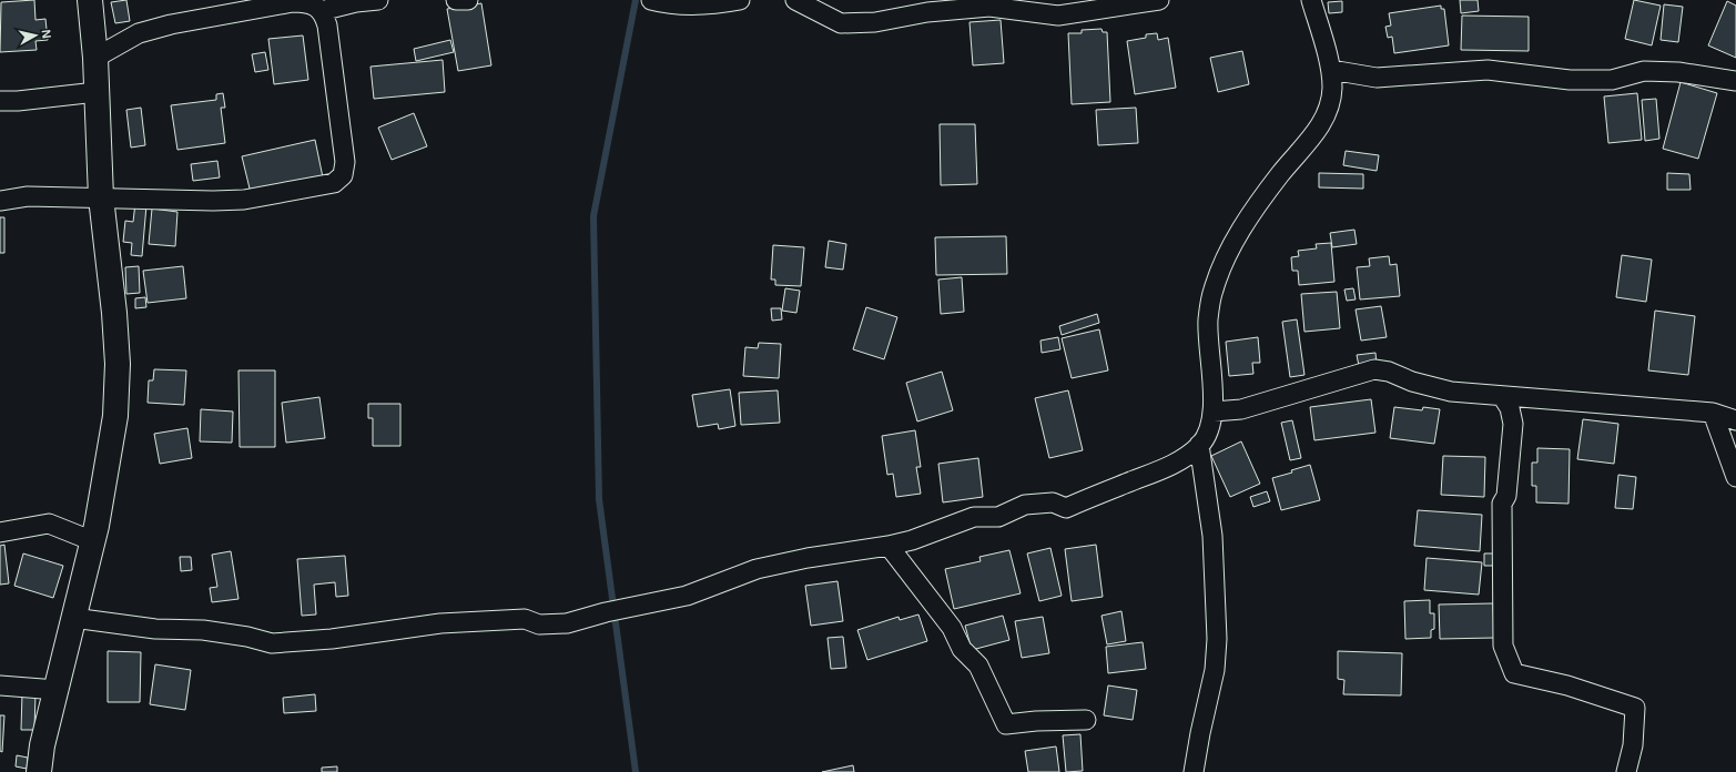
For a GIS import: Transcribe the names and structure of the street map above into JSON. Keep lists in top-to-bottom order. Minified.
{"north":"right"}
